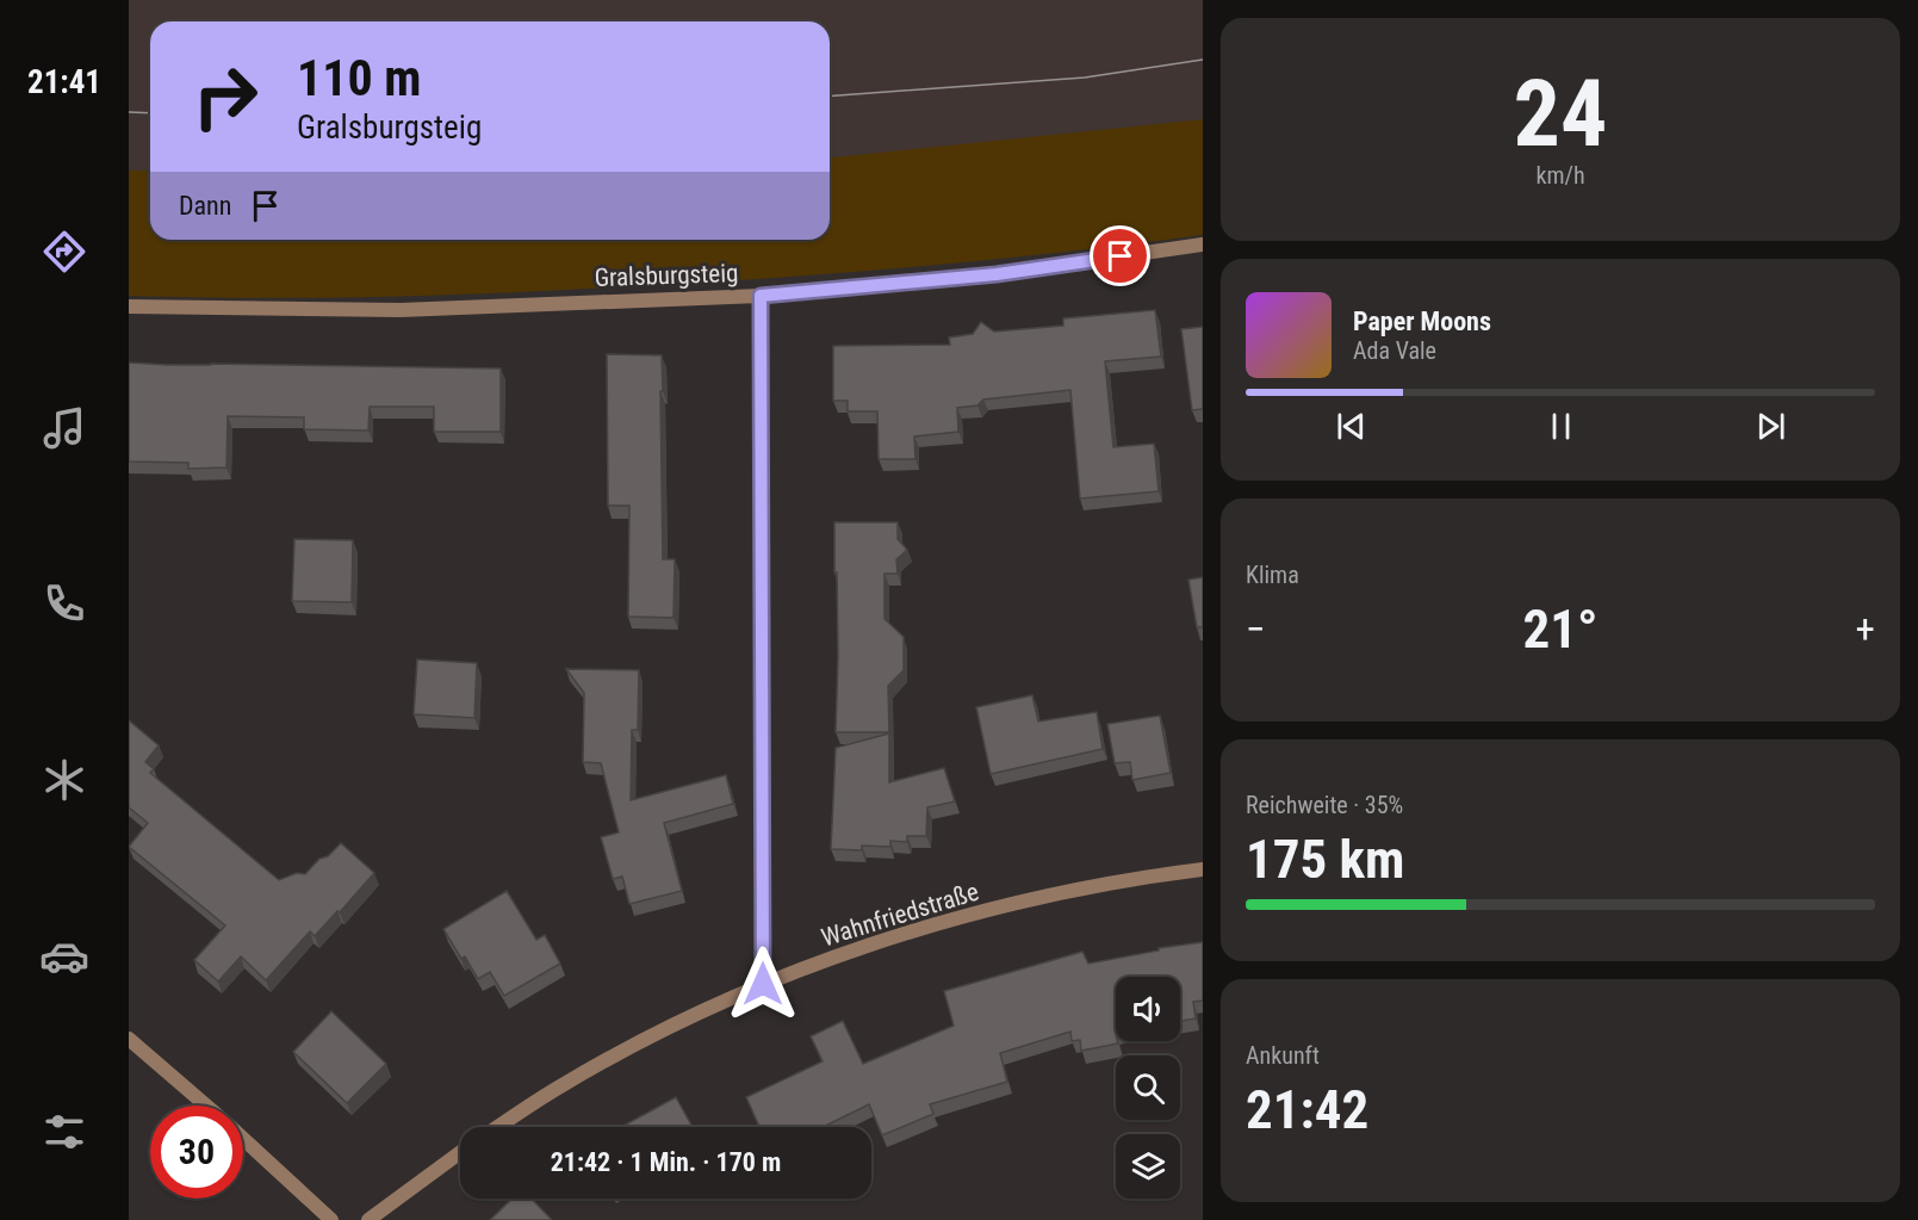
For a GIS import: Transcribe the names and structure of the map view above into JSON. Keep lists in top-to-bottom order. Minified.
{"streets":{"street":["Gralsburgsteig","Wahnfriedstraße"]},"page":{"tabs":"21:41","tile":[["24","km/h"],"Klima",["Reichweite · 35%","175 km"],["Ankunft","21:42"]],"turn":["110 m","Gralsburgsteig"],"then":"Dann","song":["Paper Moons","Ada Vale"],"heat":["−","21°","+"],"limit":"30","trip":"21:42 · 1 Min. · 170 m"}}
